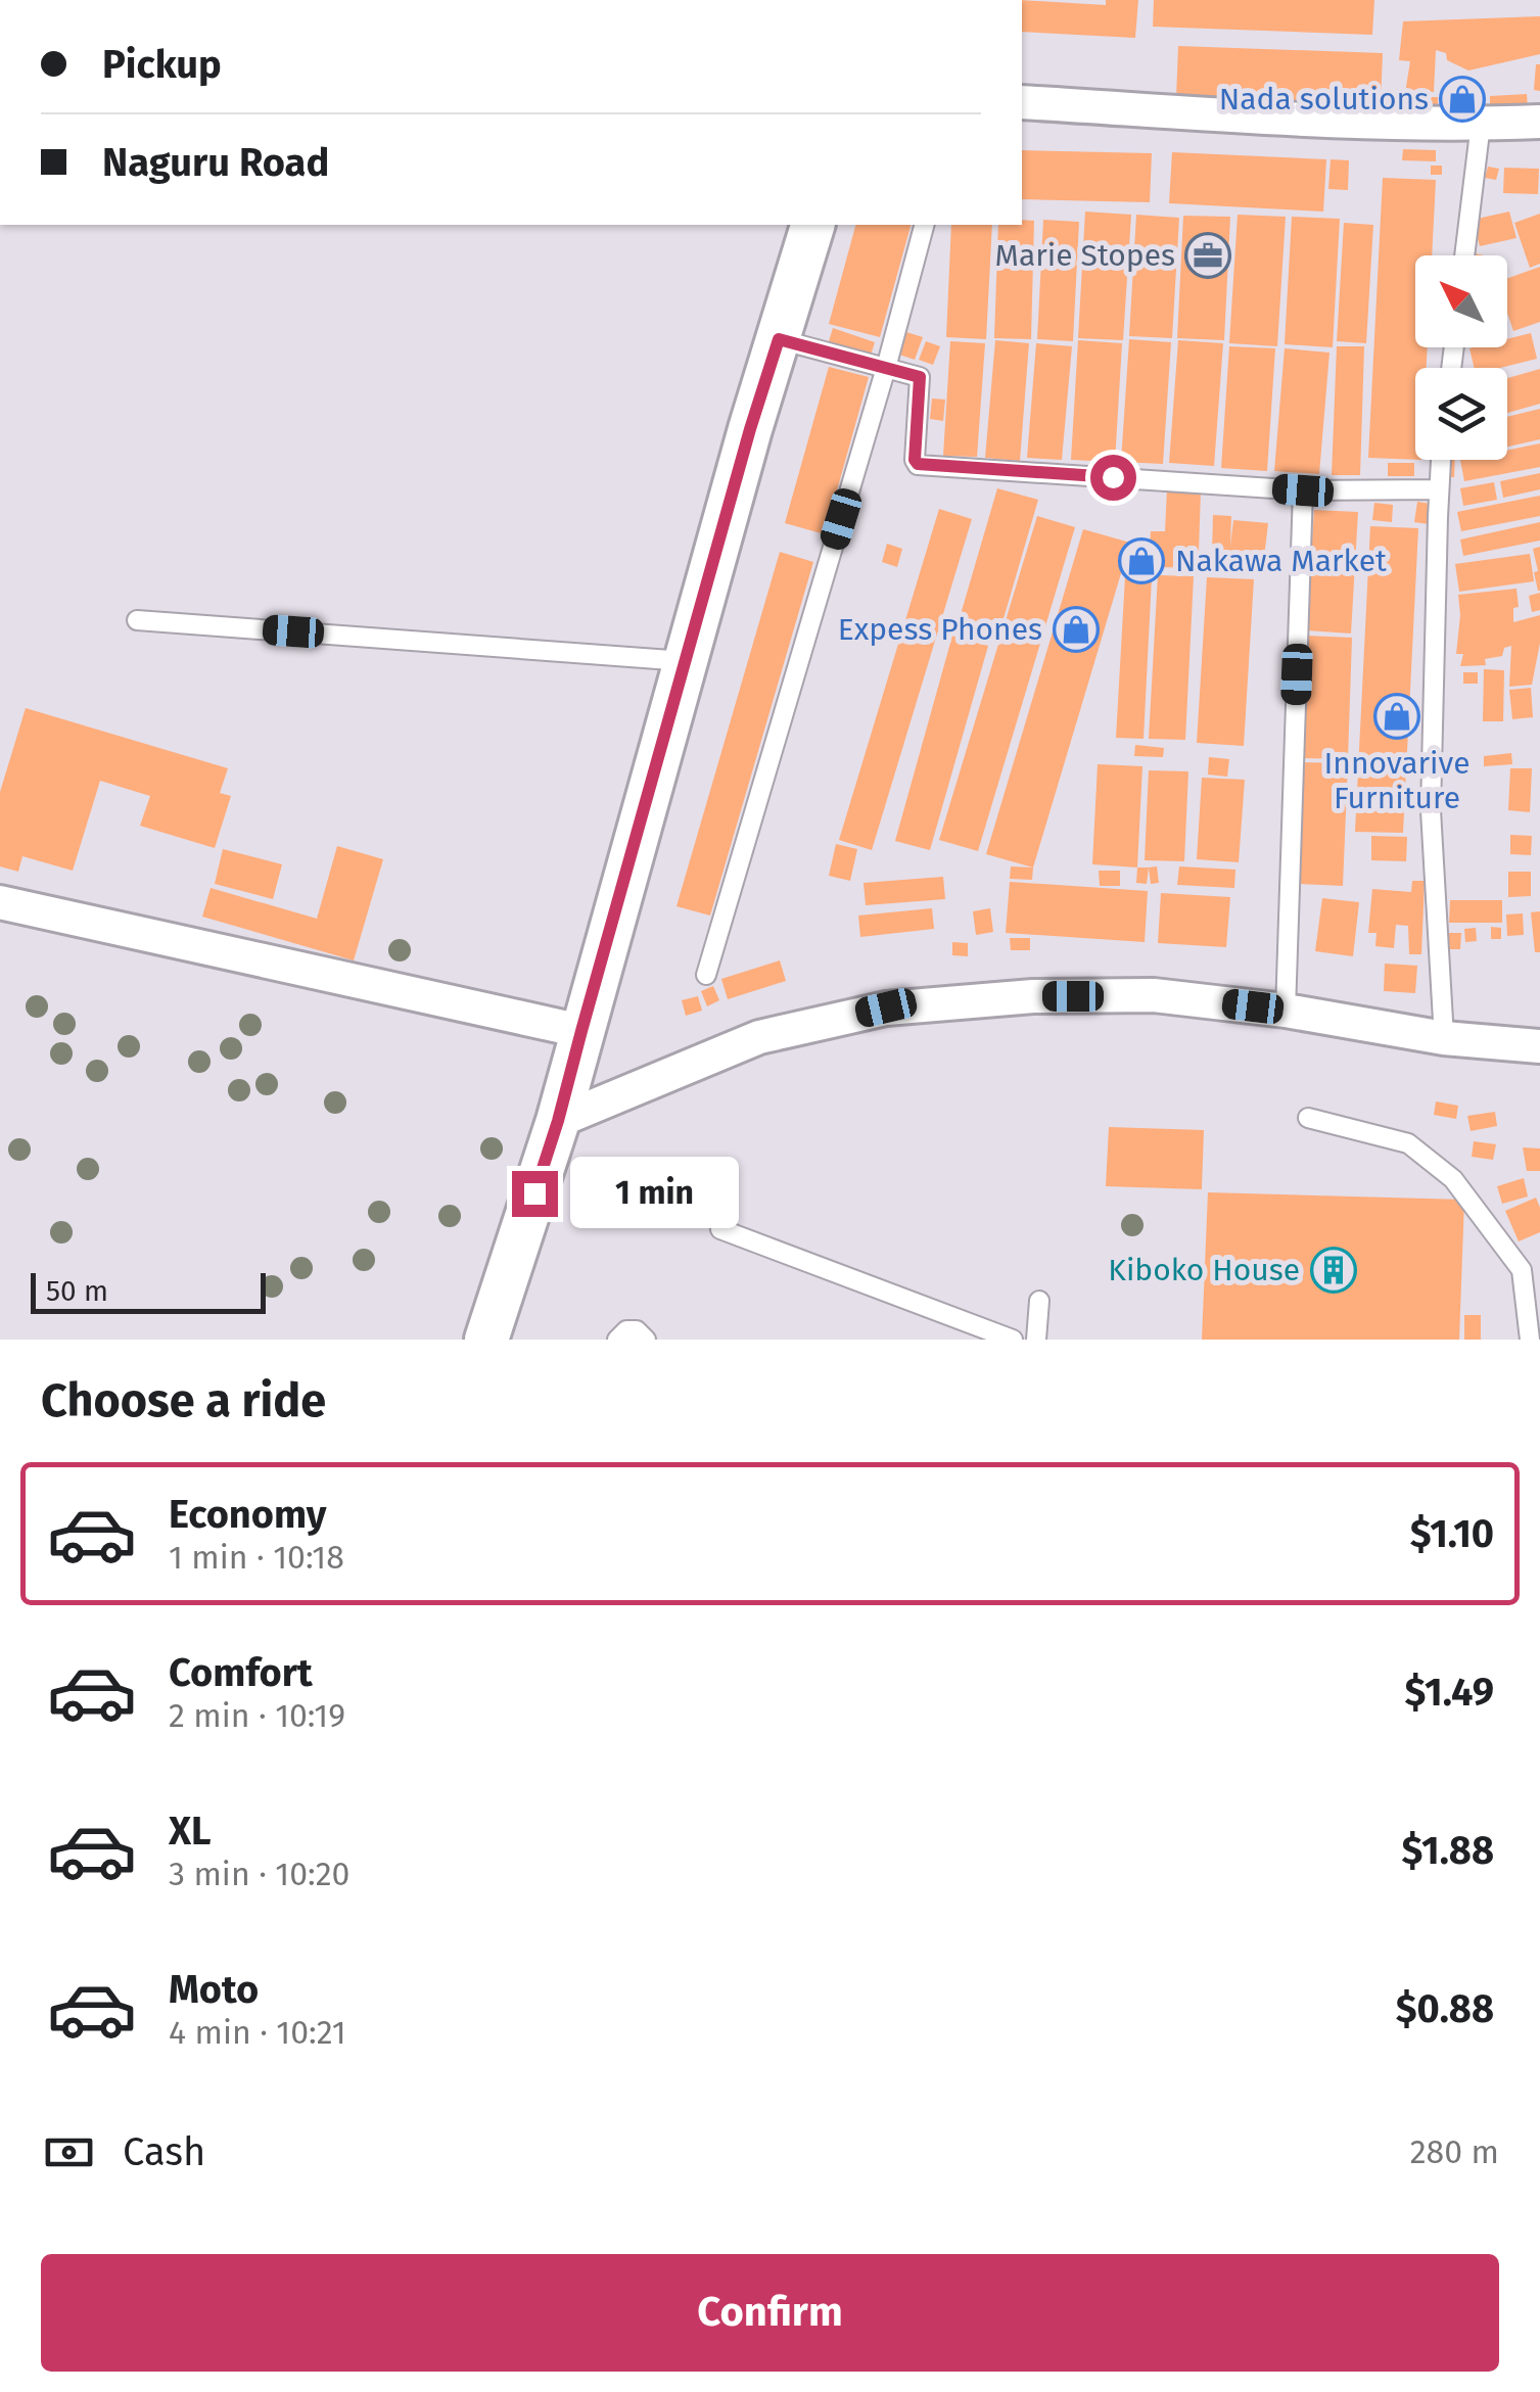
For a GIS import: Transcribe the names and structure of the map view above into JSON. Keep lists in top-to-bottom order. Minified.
{"places":{"shop":["Nada solutions","Nakawa Market","Expess Phones","Innovarive Furniture"],"office":["Marie Stopes"],"building":["Kiboko House"]},"scale_bar":"50 m","north":"top left","page":{"banner":["Pickup","Naguru Road"],"bubble":"1 min","scale":"50 m","heading":"Choose a ride","list":[{"name":"Economy","note":"1 min · 10:18","value":"$1.10"},{"name":"Comfort","note":"2 min · 10:19","value":"$1.49"},{"name":"XL","note":"3 min · 10:20","value":"$1.88"},{"name":"Moto","note":"4 min · 10:21","value":"$0.88"}],"pay":["Cash","280 m"],"buttons":"Confirm"}}
